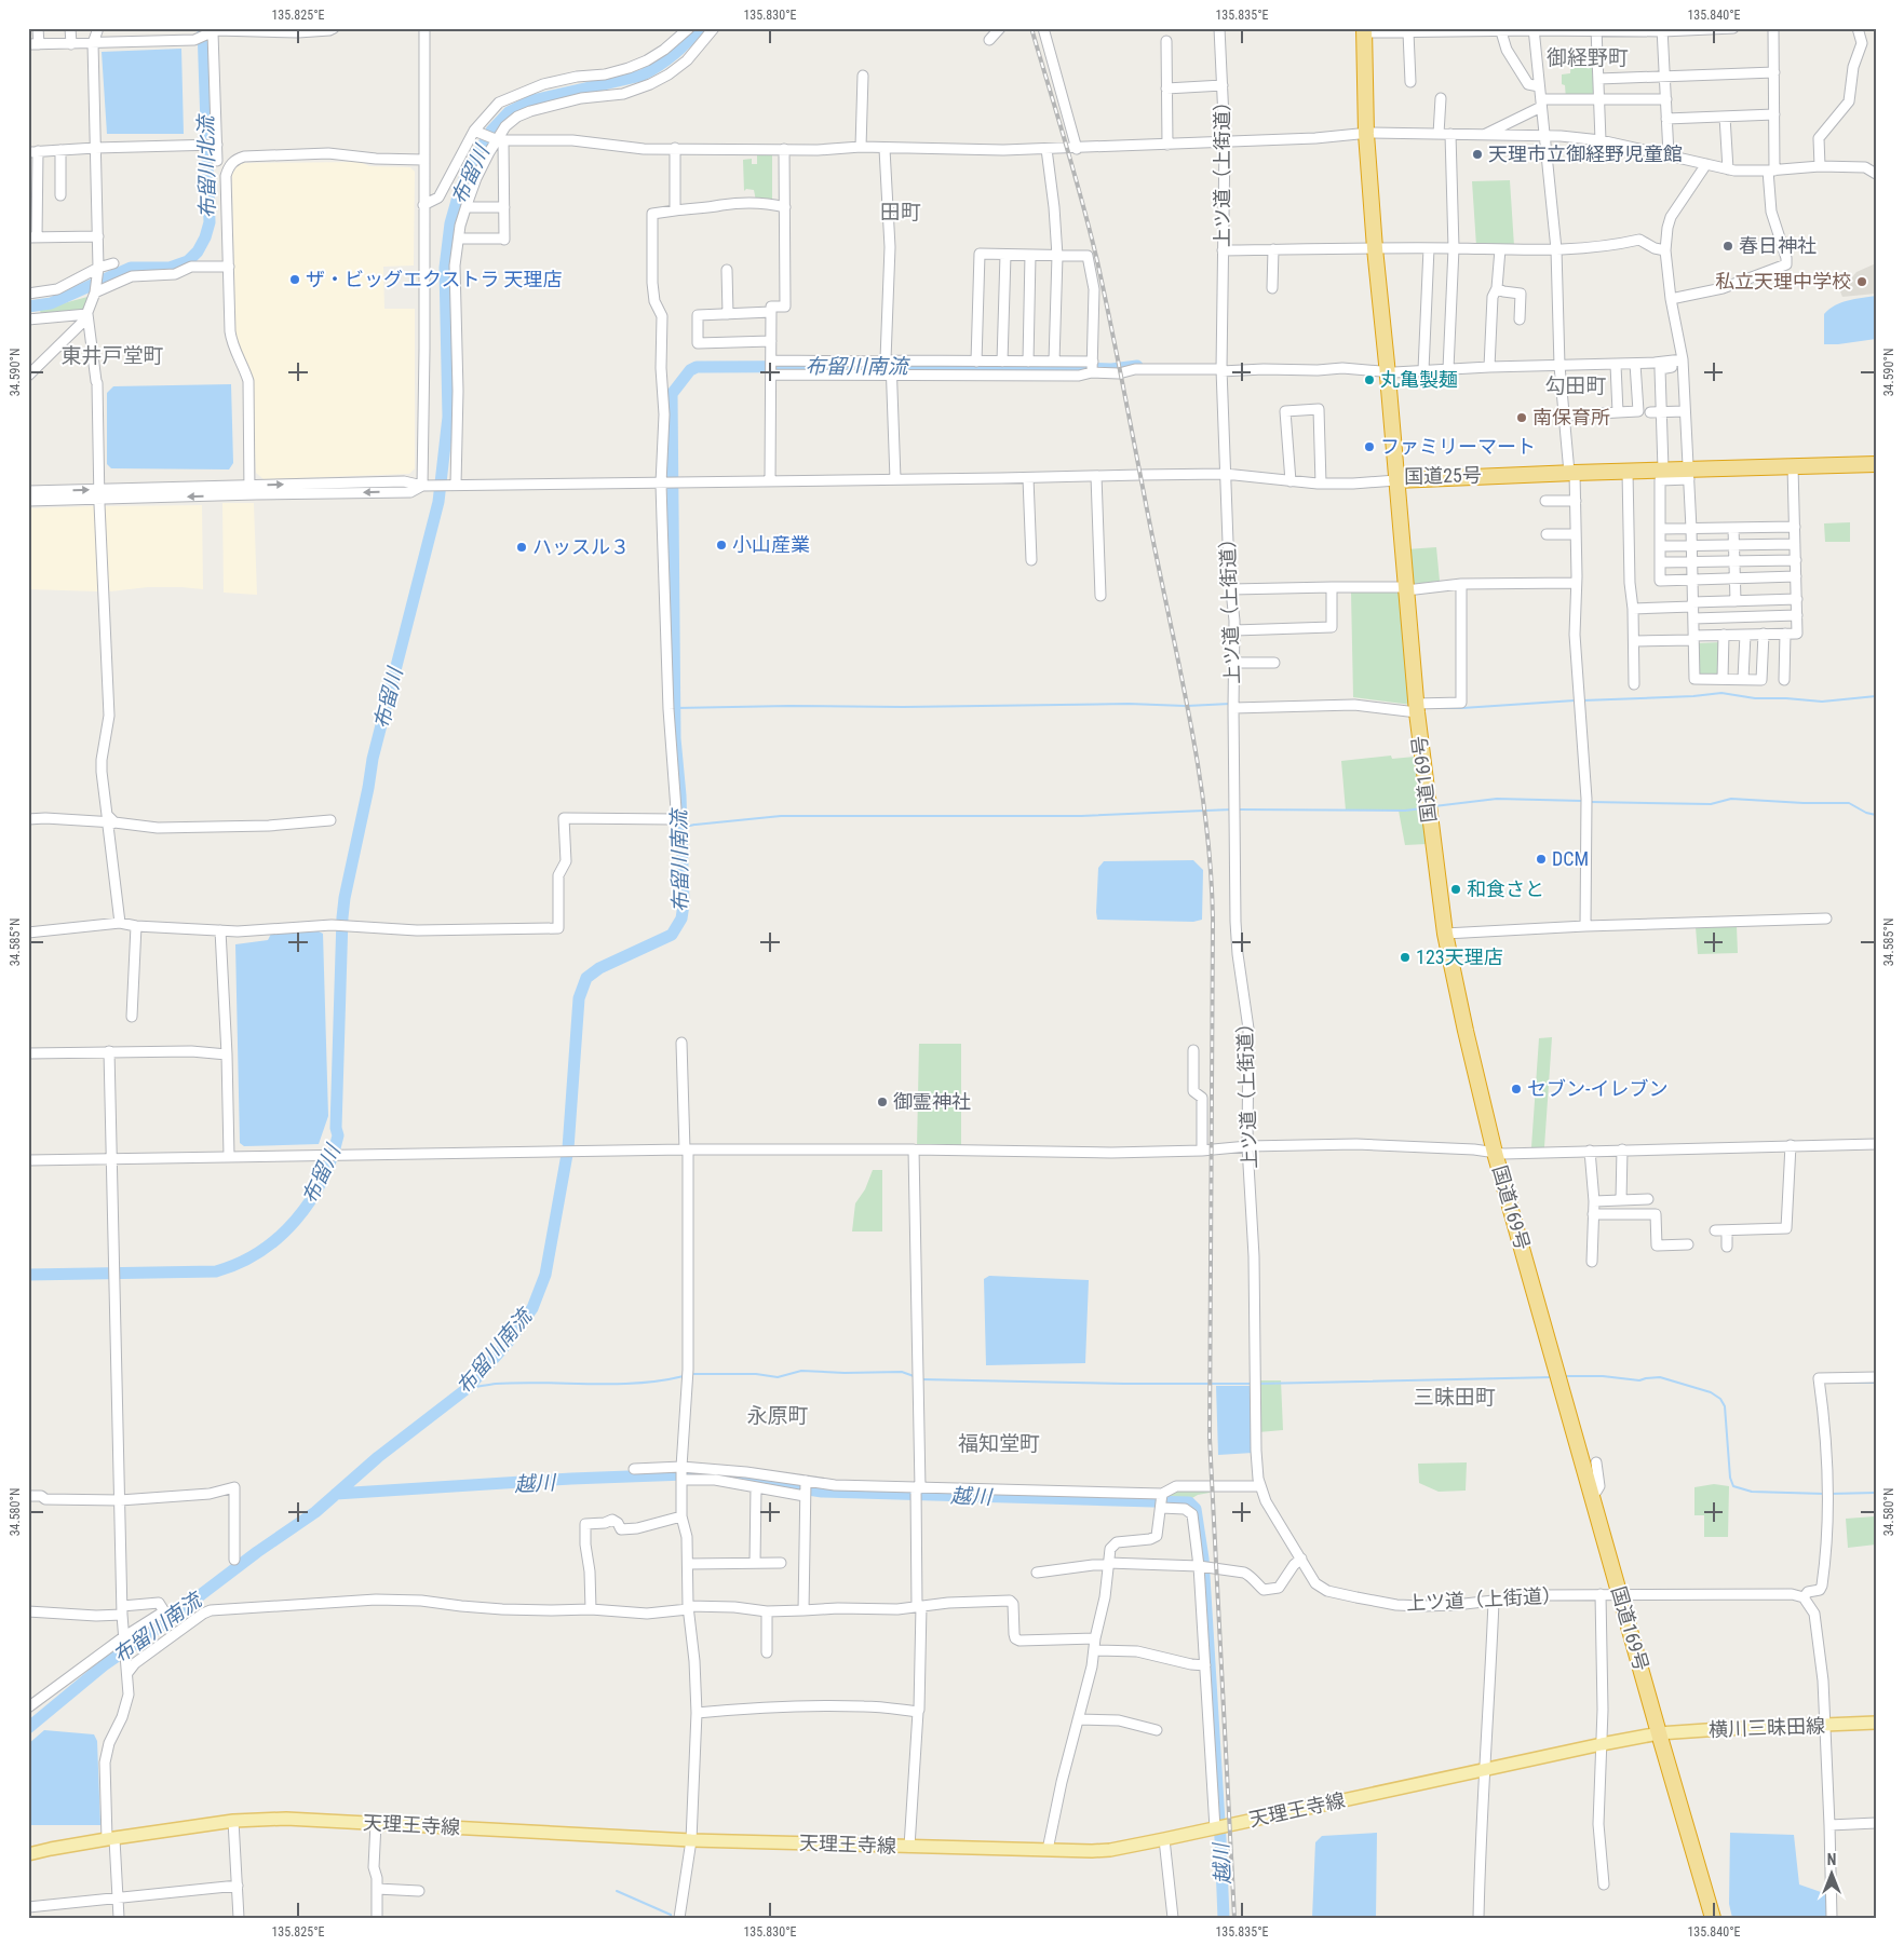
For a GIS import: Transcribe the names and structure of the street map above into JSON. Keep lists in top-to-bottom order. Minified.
{"streets":{"highway":["国道25号","国道169号"],"main road":["横川三昧田線","天理王寺線"],"street":["上ツ道（上街道）"]},"crossings":[["上ツ道（上街道）","国道169号"],["国道25号","国道169号"],["国道169号","横川三昧田線"],["国道169号","天理王寺線"],["横川三昧田線","天理王寺線"]],"districts":["御経野町","田町","東井戸堂町","勾田町","三昧田町","永原町","福知堂町"],"water":["布留川北流","布留川","布留川南流","越川"],"places":["天理市立御経野児童館","春日神社","ザ・ビッグエクストラ 天理店","私立天理中学校","丸亀製麺","南保育所","ファミリーマート","小山産業","ハッスル３","DCM","和食さと","123天理店","セブン-イレブン","御霊神社"],"north":"top","coordinates":["135.825°E","135.830°E","135.835°E","135.840°E","34.590°N","34.585°N","34.580°N"]}
